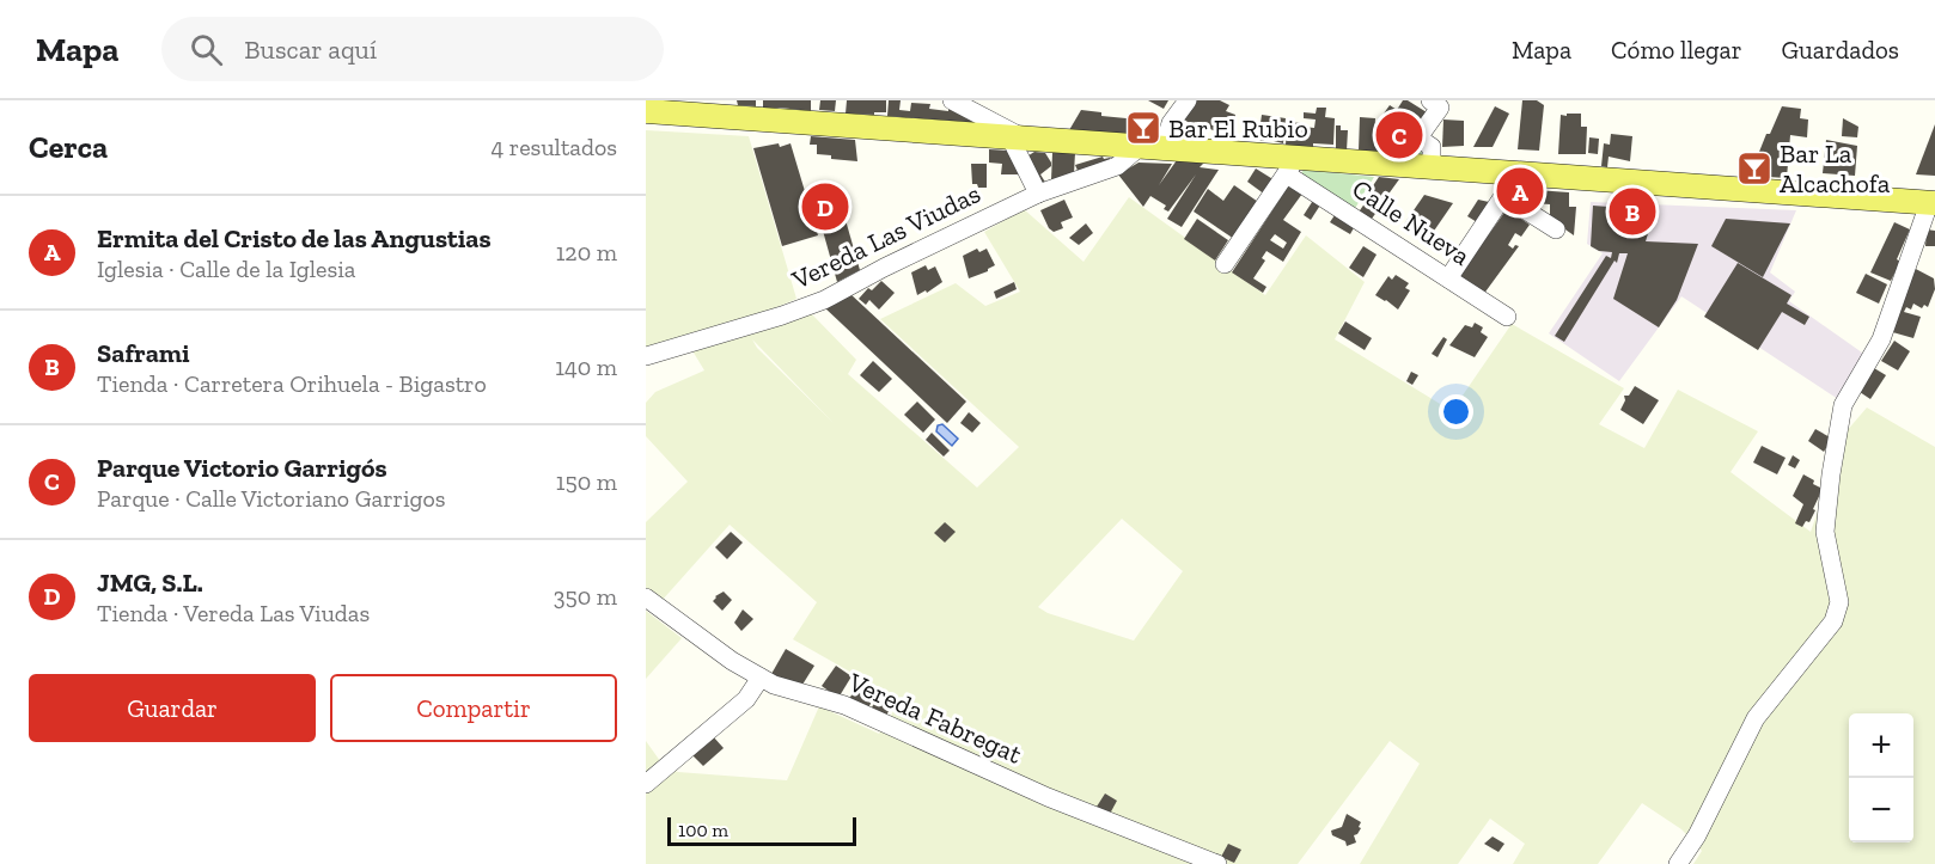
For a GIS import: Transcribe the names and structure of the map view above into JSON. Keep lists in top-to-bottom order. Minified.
{"streets":{"street":["Calle Nueva","Vereda Las Viudas","Vereda Fabregat"]},"places":{"bar":["Bar El Rubio","Bar La Alcachofa"]},"scale_bar":"100 m","page":{"header":"Mapa","search":"Buscar aquí","nav":["Mapa","Cómo llegar","Guardados"],"heading":["Cerca","4 resultados"],"pins":["C","A","D","B"],"list":[{"mark":"A","name":"Ermita del Cristo de las Angustias","note":"Iglesia · Calle de la Iglesia","value":"120 m"},{"mark":"B","name":"Saframi","note":"Tienda · Carretera Orihuela - Bigastro","value":"140 m"},{"mark":"C","name":"Parque Victorio Garrigós","note":"Parque · Calle Victoriano Garrigos","value":"150 m"},{"mark":"D","name":"JMG, S.L.","note":"Tienda · Vereda Las Viudas","value":"350 m"}],"buttons":["Guardar","Compartir"],"map_buttons":["+","−"],"scale":"100 m"}}
